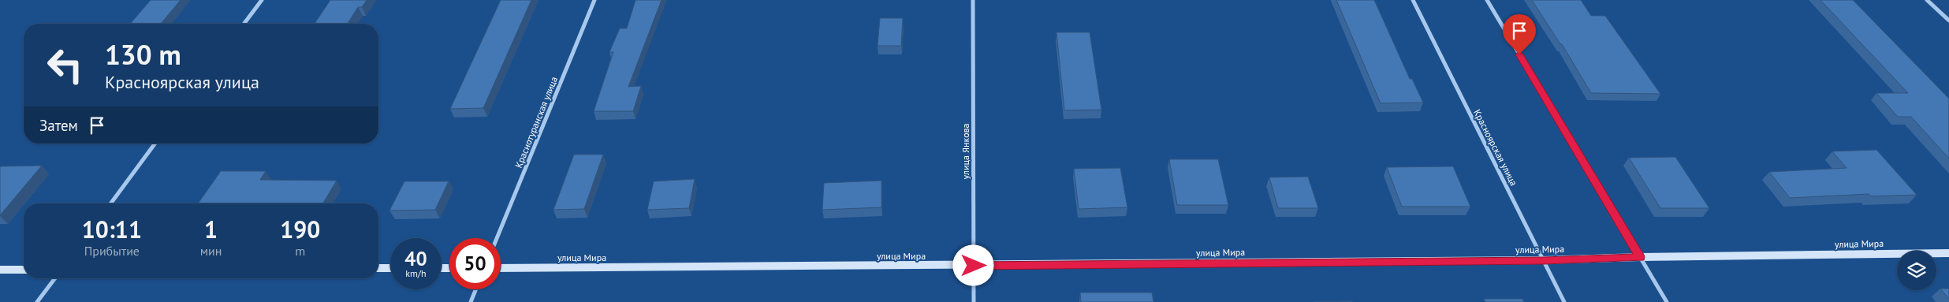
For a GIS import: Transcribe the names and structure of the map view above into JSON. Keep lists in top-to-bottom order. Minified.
{"streets":{"main road":["улица Мира"],"street":["Краснотуранская улица","Красноярская улица","улица Янкова"]},"crossings":[["Красноярская улица","улица Мира"],["улица Янкова","улица Мира"]],"page":{"turn":["130 m","Красноярская улица"],"then":"Затем","eta":["10:11","Прибытие","1","мин","190","m"],"speed":"40 km/h","limit":"50"}}
